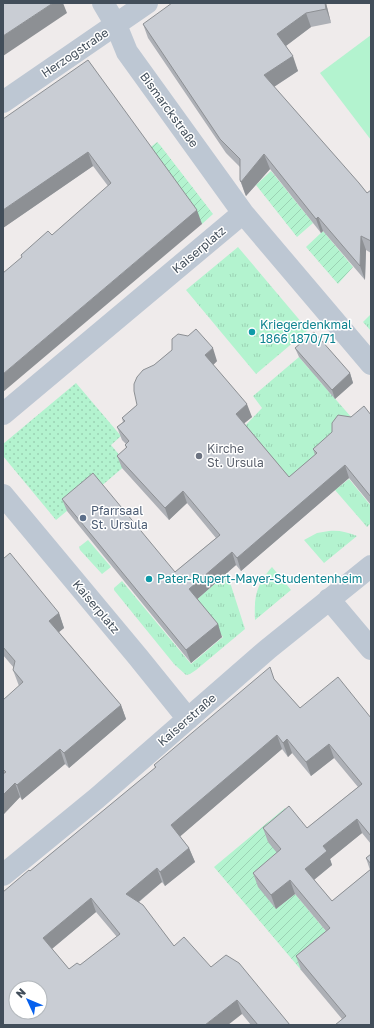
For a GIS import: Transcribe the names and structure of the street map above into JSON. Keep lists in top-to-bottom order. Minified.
{"streets":{"street":["Herzogstraße","Bismarckstraße","Kaiserplatz","Kaiserstraße"]},"crossings":[["Herzogstraße","Bismarckstraße"],["Bismarckstraße","Kaiserplatz"],["Kaiserplatz","Kaiserstraße"]],"places":["Kriegerdenkmal 1866 1870/71","Kirche St. Ursula","Pfarrsaal St. Ursula","Pater-Rupert-Mayer-Studentenheim"],"north":"top left"}
